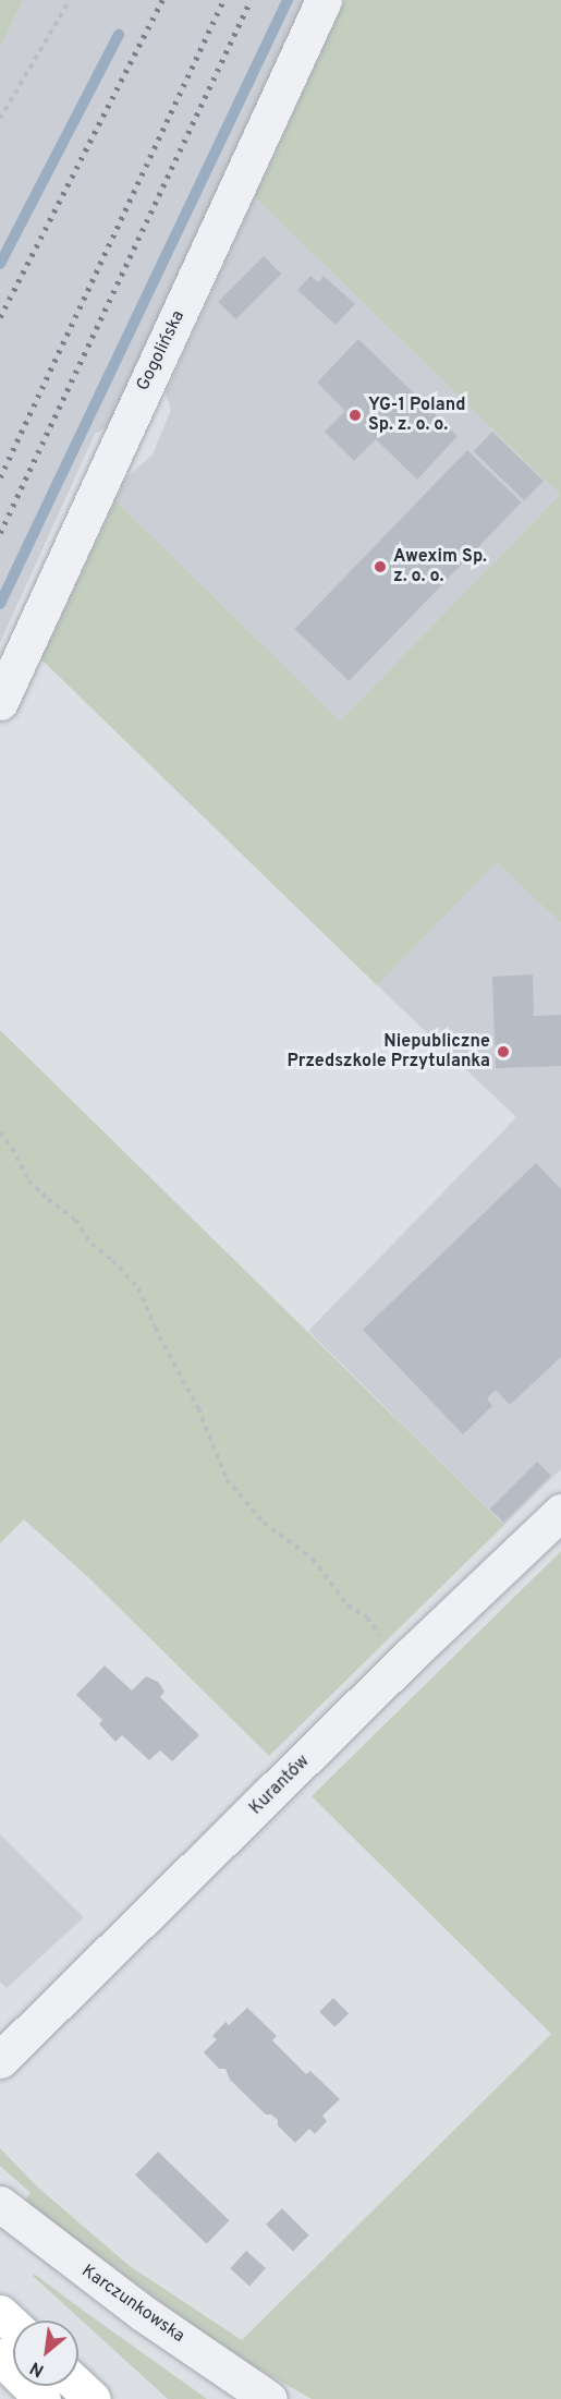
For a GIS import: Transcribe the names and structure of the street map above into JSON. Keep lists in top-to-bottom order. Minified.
{"streets":{"street":["Gogolińska","Kurantów","Karczunkowska"]},"places":["YG-1 Poland Sp. z. o. o.","Awexim Sp. z. o. o.","Niepubliczne Przedszkole Przytulanka"],"north":"bottom left"}
